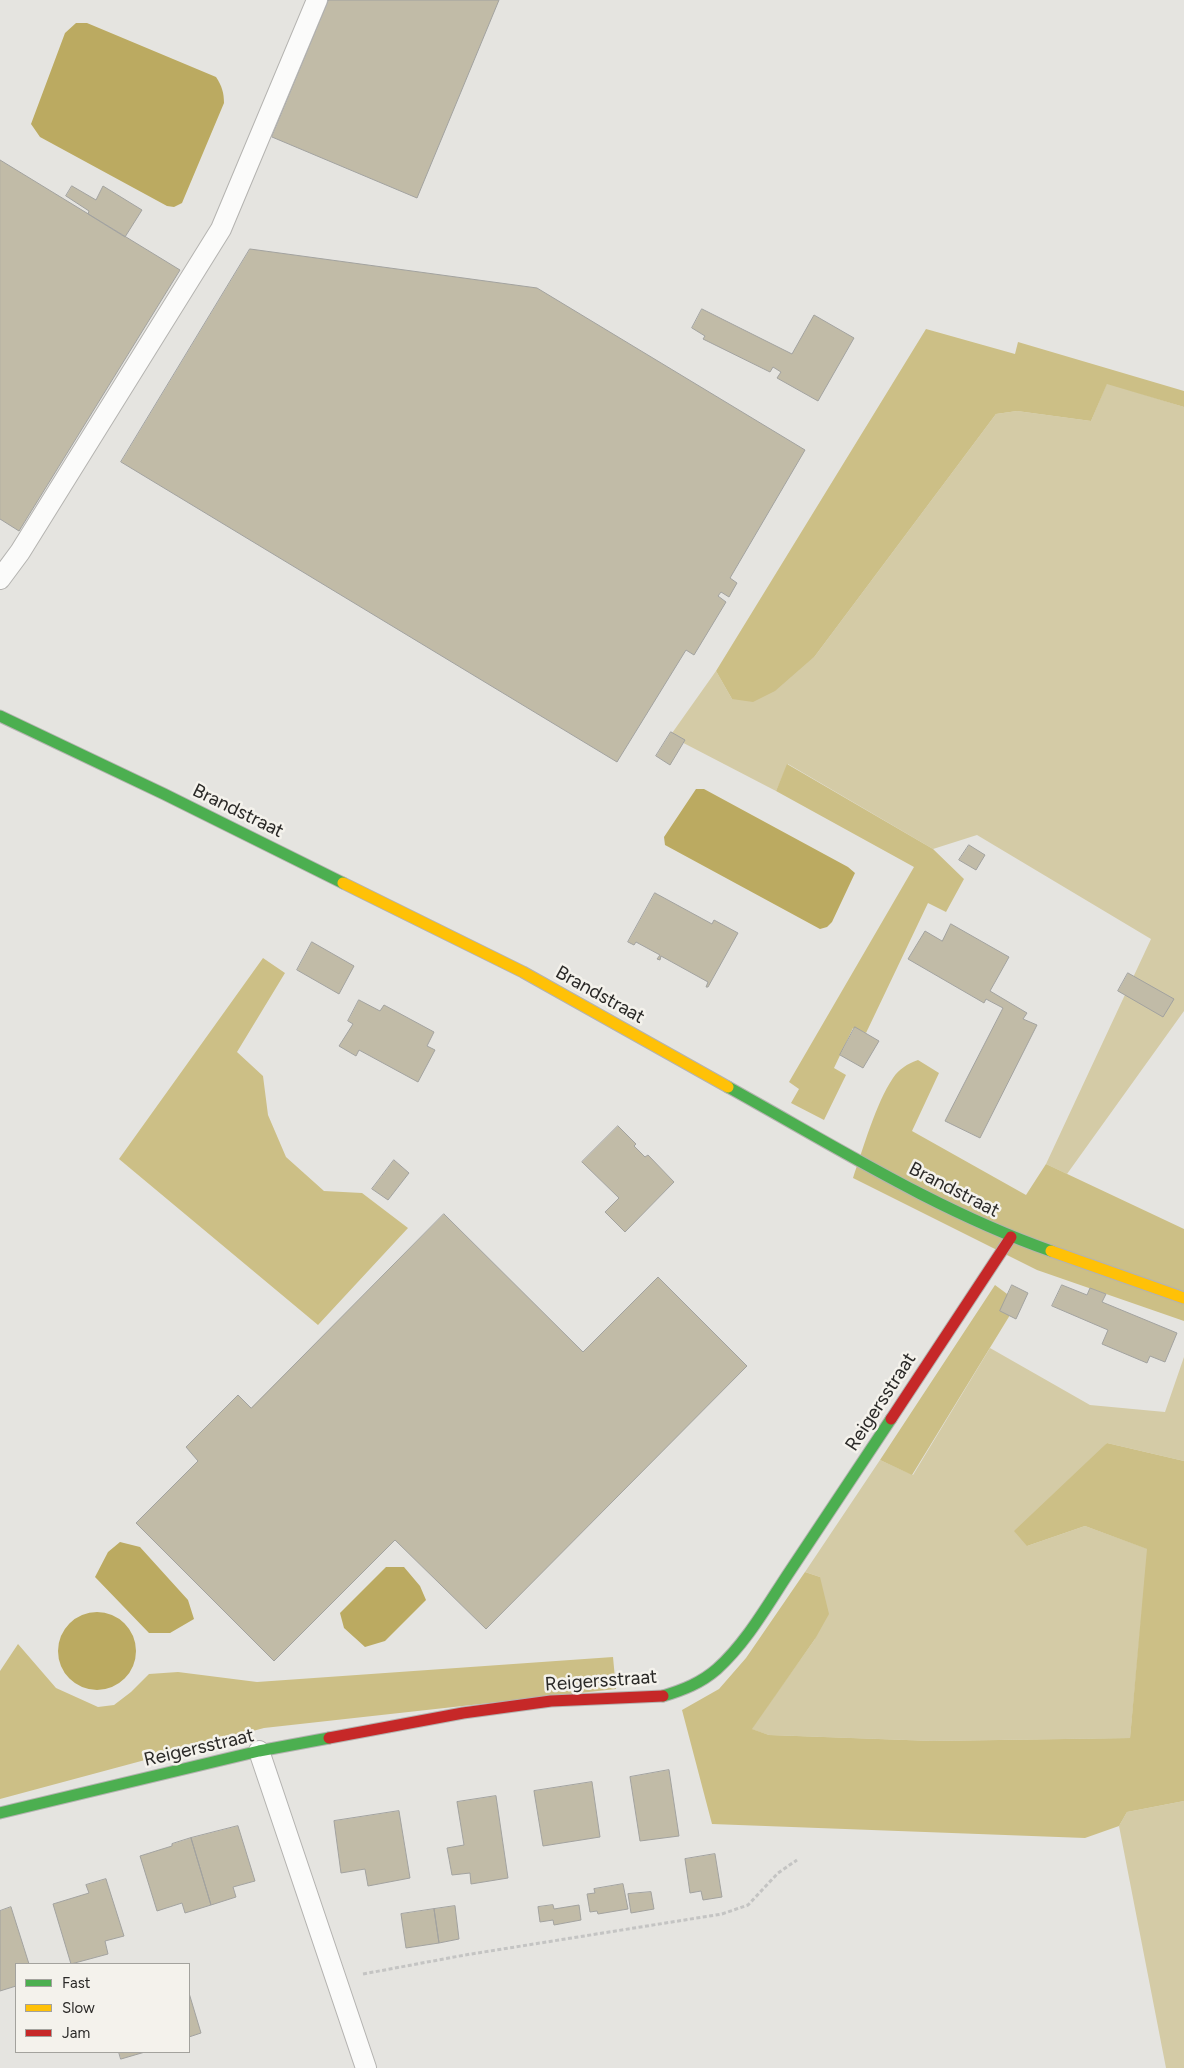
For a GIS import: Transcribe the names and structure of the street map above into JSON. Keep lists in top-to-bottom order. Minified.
{"streets":{"street":["Brandstraat","Reigersstraat"]},"crossings":[["Brandstraat","Reigersstraat"]],"legend":["Fast","Slow","Jam"]}
